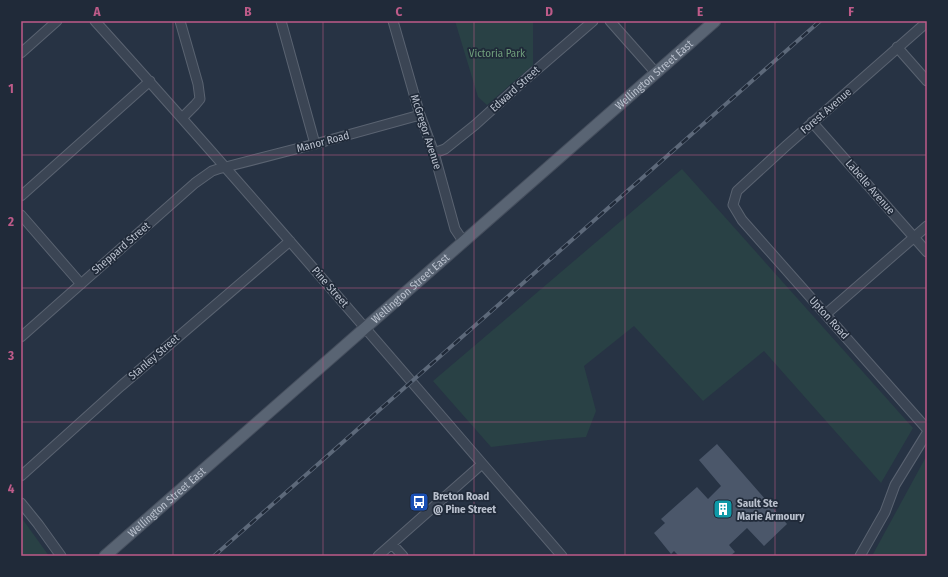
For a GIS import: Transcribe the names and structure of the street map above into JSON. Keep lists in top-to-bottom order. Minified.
{"streets":{"main road":["Wellington Street East"],"street":["Edward Street","Forest Avenue","McGregor Avenue","Manor Road","Labelle Avenue","Sheppard Street","Pine Street","Upton Road","Stanley Street"]},"crossings":[["Wellington Street East","McGregor Avenue"],["Wellington Street East","Pine Street"],["Edward Street","McGregor Avenue"],["Forest Avenue","Labelle Avenue"],["Forest Avenue","Upton Road"],["McGregor Avenue","Manor Road"],["Manor Road","Sheppard Street"],["Manor Road","Pine Street"],["Sheppard Street","Pine Street"],["Pine Street","Stanley Street"]],"parks":["Victoria Park"],"places":{"bus stop":["Breton Road @ Pine Street"],"building":["Sault Ste Marie Armoury"]},"grid":{"columns":["A","B","C","D","E","F"],"rows":["1","2","3","4"]}}
